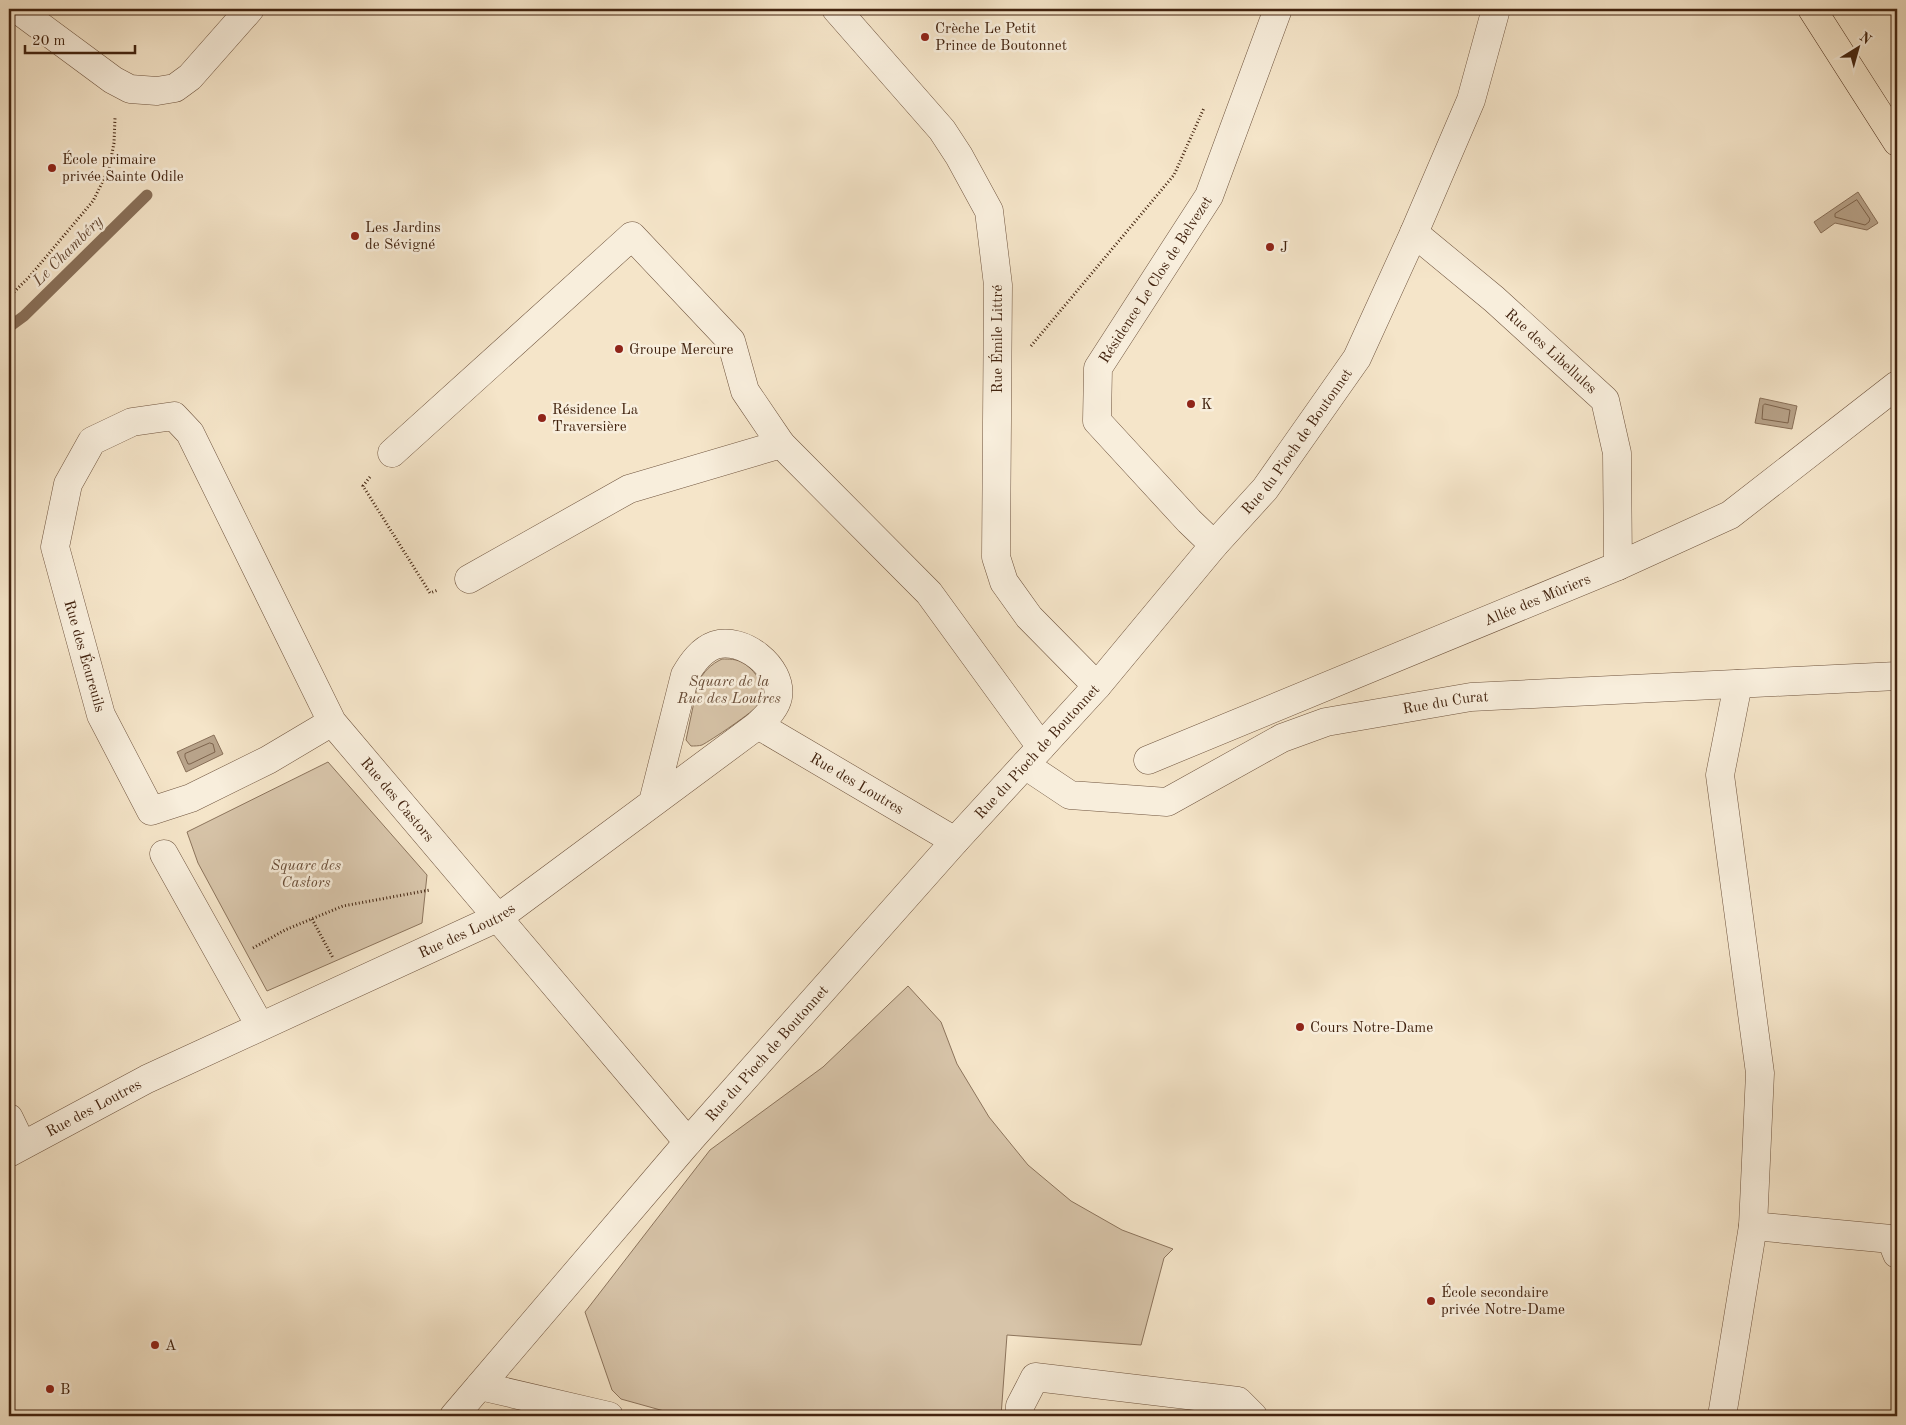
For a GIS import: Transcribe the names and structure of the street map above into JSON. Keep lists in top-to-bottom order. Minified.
{"streets":{"street":["Résidence Le Clos de Belvezet","Rue Émile Littré","Rue des Libellules","Rue du Pioch de Boutonnet","Allée des Mûriers","Rue des Écureuils","Rue du Curat","Rue des Loutres","Rue des Castors"]},"crossings":[["Résidence Le Clos de Belvezet","Rue du Pioch de Boutonnet"],["Rue Émile Littré","Rue du Pioch de Boutonnet"],["Rue des Libellules","Rue du Pioch de Boutonnet"],["Rue des Libellules","Allée des Mûriers"],["Rue du Pioch de Boutonnet","Rue du Curat"],["Rue du Pioch de Boutonnet","Rue des Loutres"],["Rue du Pioch de Boutonnet","Rue des Castors"],["Rue des Écureuils","Rue des Castors"],["Rue des Loutres","Rue des Castors"]],"water":["Le Chambéry"],"parks":["Square de la Rue des Loutres","Square des Castors"],"places":["Crèche Le Petit Prince de Boutonnet","École primaire privée Sainte Odile","Les Jardins de Sévigné","J","Groupe Mercure","K","Résidence La Traversière","Cours Notre-Dame","École secondaire privée Notre-Dame","A","B"],"scale_bar":"20 m","north":"top right"}
